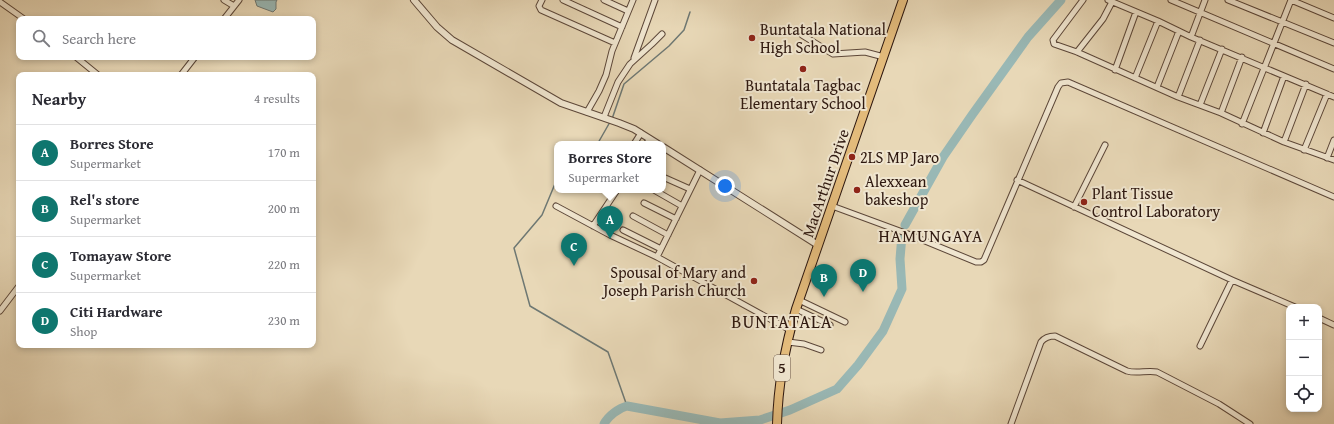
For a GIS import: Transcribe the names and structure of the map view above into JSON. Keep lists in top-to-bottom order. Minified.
{"streets":{"main road":["MacArthur Drive","5"]},"crossings":[["MacArthur Drive","5"]],"districts":["HAMUNGAYA","BUNTATALA"],"places":["Buntatala National High School","Buntatala Tagbac Elementary School","2LS MP Jaro","Alexxean bakeshop","Plant Tissue Control Laboratory","Spousal of Mary and Joseph Parish Church"],"page":{"search":"Search here","heading":["Nearby","4 results"],"list":[{"mark":"A","name":"Borres Store","note":"Supermarket","value":"170 m"},{"mark":"B","name":"Rel's store","note":"Supermarket","value":"200 m"},{"mark":"C","name":"Tomayaw Store","note":"Supermarket","value":"220 m"},{"mark":"D","name":"Citi Hardware","note":"Shop","value":"230 m"}],"popup":["Borres Store","Supermarket"],"pins":["A","C","D","B"],"map_buttons":["+","−"]}}
